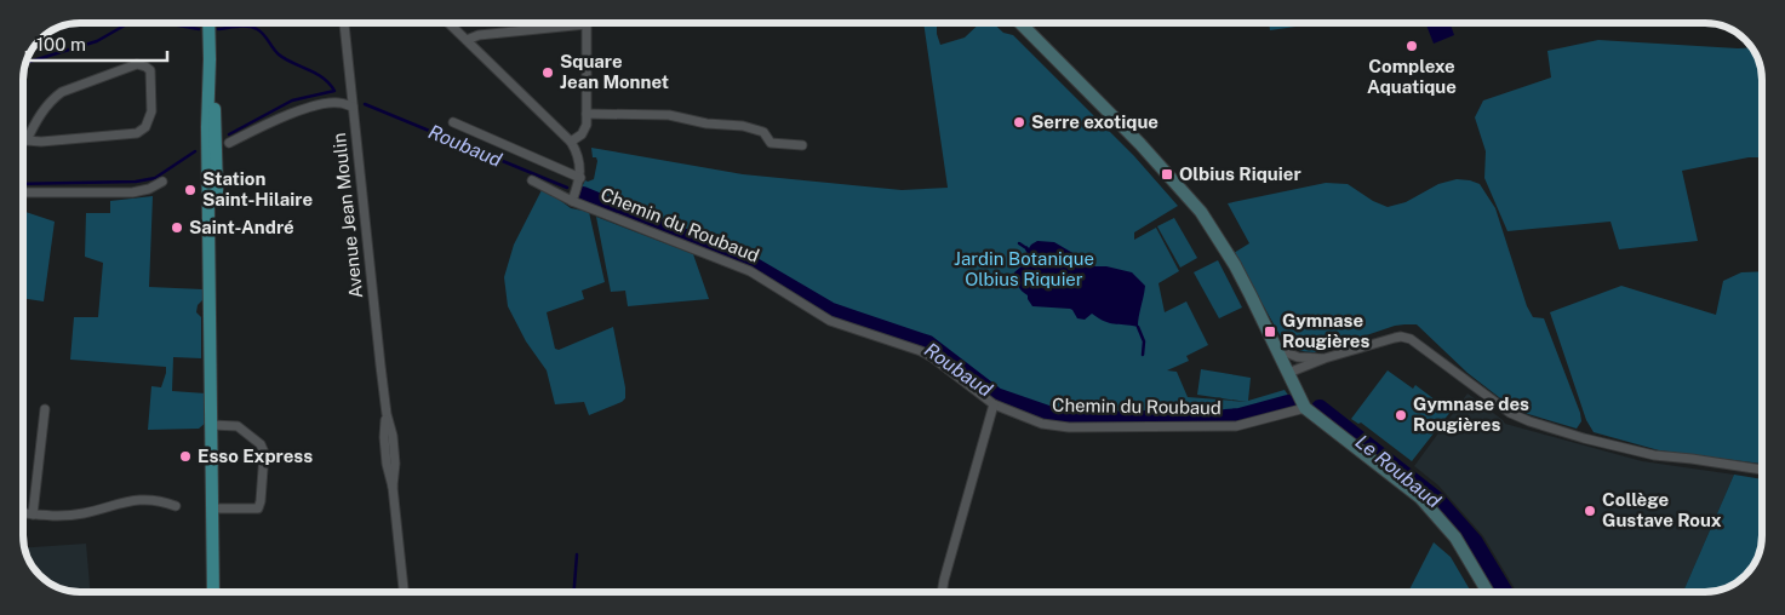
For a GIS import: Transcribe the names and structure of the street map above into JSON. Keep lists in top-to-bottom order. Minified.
{"streets":{"street":["Avenue Jean Moulin","Chemin du Roubaud"]},"water":["Roubaud","Le Roubaud"],"parks":["Jardin Botanique Olbius Riquier"],"places":{"other":["Complexe Aquatique","Square Jean Monnet","Serre exotique","Station Saint-Hilaire","Saint-André","Gymnase des Rougières","Esso Express","Collège Gustave Roux"],"transit":["Olbius Riquier","Gymnase Rougières"]},"scale_bar":"100 m"}
